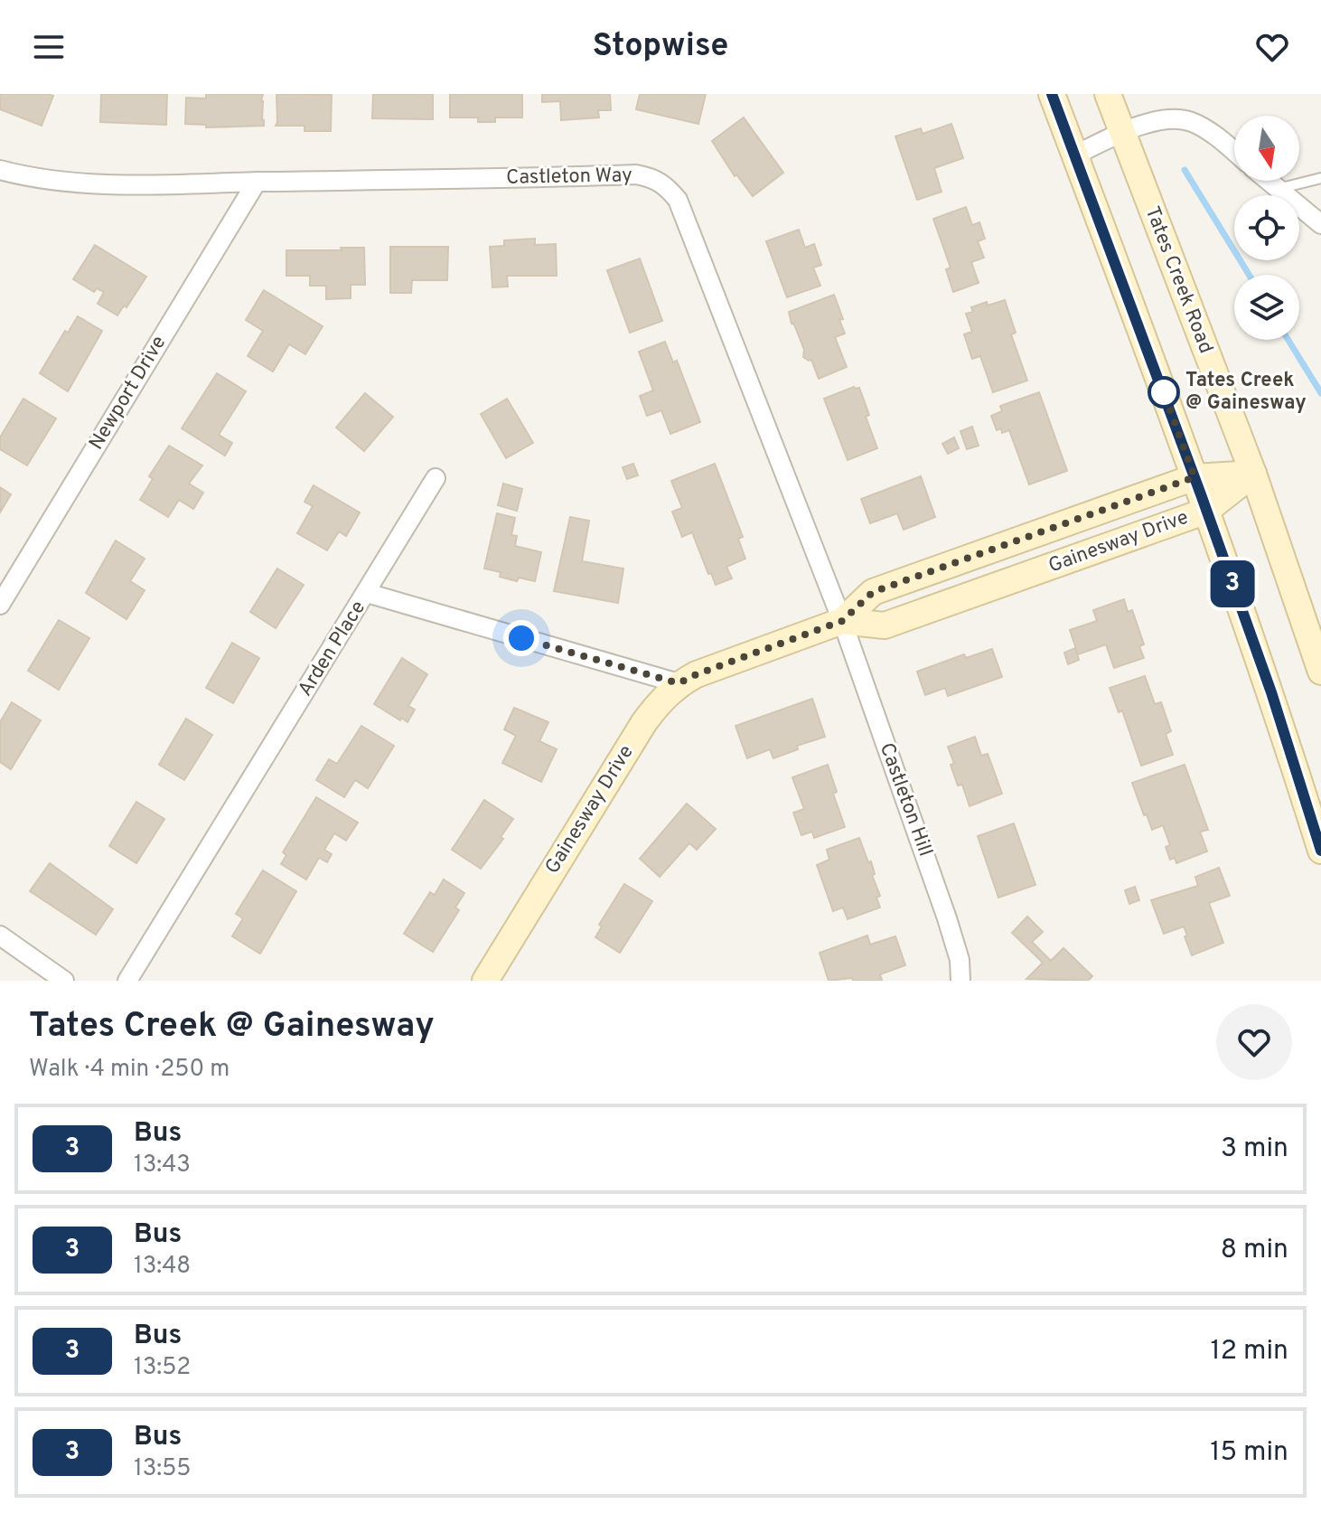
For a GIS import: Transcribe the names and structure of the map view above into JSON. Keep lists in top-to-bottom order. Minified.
{"streets":{"main road":["Tates Creek Road","Gainesway Drive"],"street":["Castleton Way","Newport Drive","Arden Place","Castleton Hill"]},"crossings":[["Castleton Way","Newport Drive"],["Castleton Way","Gainesway Drive"],["Castleton Way","Castleton Hill"],["Tates Creek Road","Gainesway Drive"],["Gainesway Drive","Arden Place"],["Gainesway Drive","Castleton Hill"]],"places":["Tates Creek @ Gainesway"],"lines":["bus line 3"],"north":"bottom","page":{"header":"Stopwise","on_map":"3","heading":["Tates Creek @ Gainesway","Walk · 4 min · 250 m"],"list":[{"mark":"3","name":"Bus","note":"13:43","value":"3 min"},{"mark":"3","name":"Bus","note":"13:48","value":"8 min"},{"mark":"3","name":"Bus","note":"13:52","value":"12 min"},{"mark":"3","name":"Bus","note":"13:55","value":"15 min"}]}}
